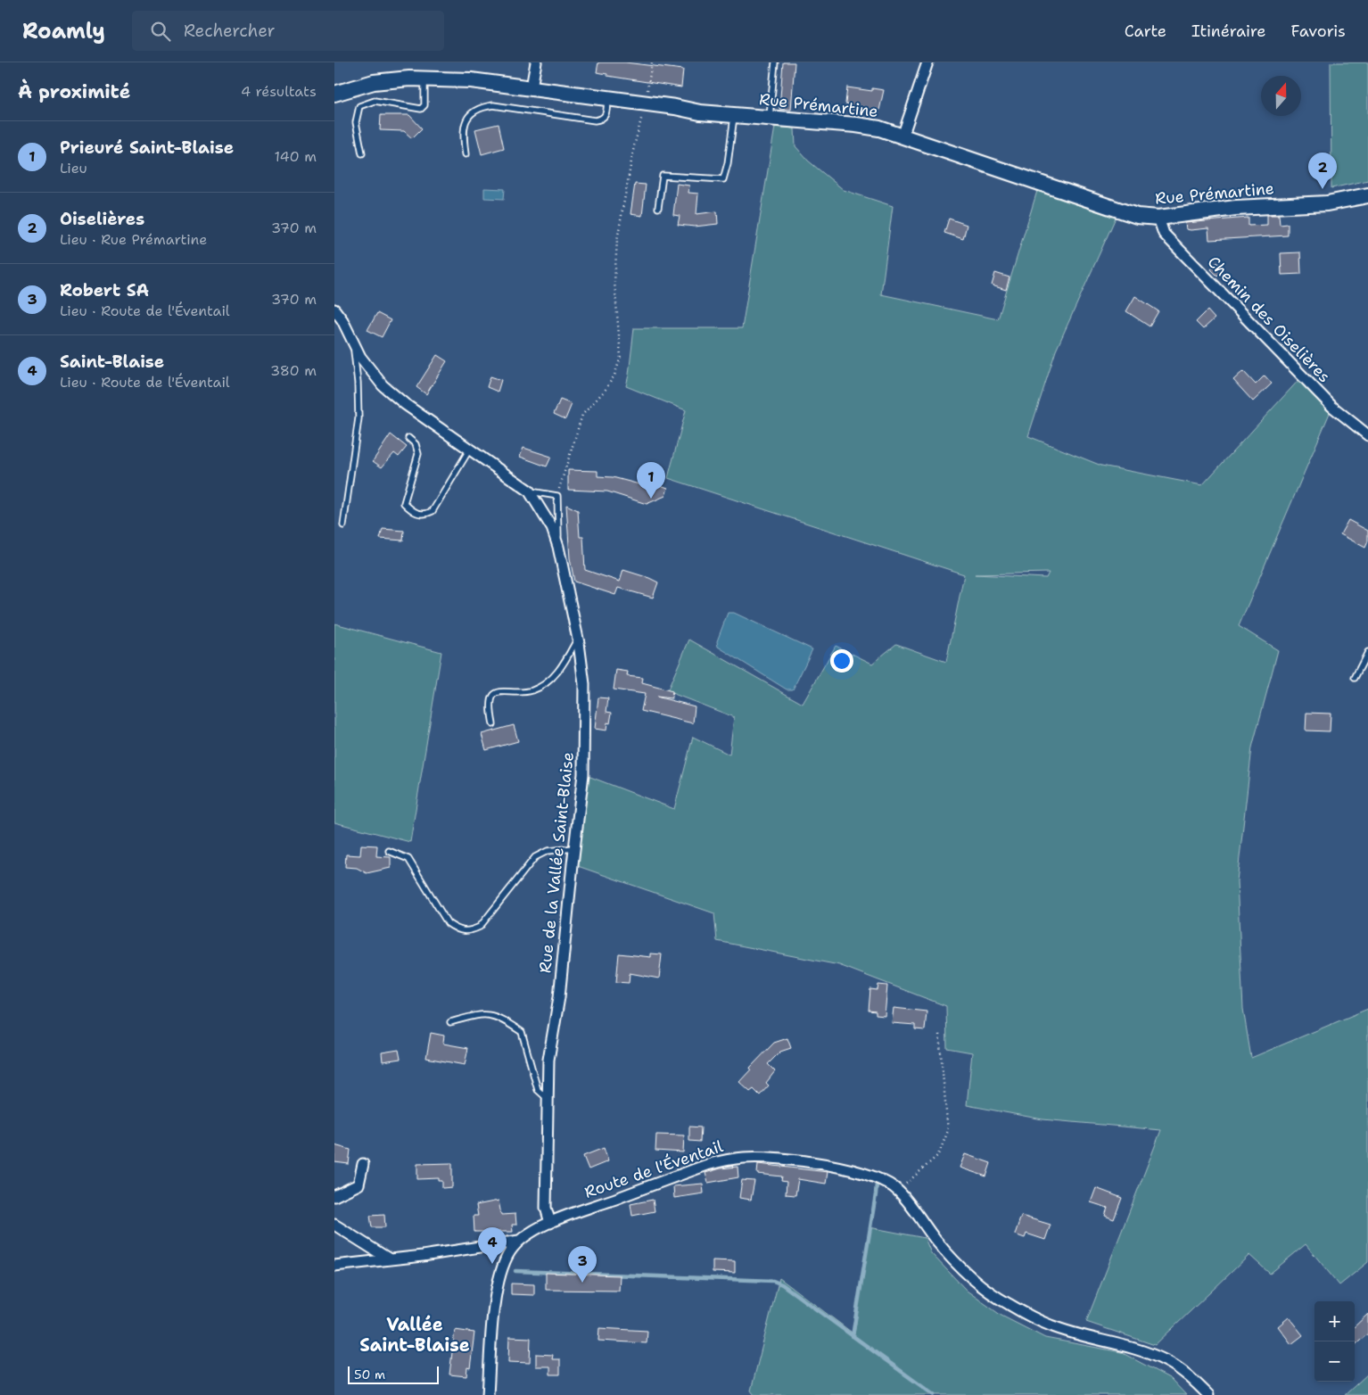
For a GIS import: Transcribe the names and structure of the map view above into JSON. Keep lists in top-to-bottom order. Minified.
{"streets":{"street":["Rue Prémartine","Chemin des Oiselières","Rue de la Vallée Saint-Blaise","Route de l'Éventail"]},"crossings":[["Rue Prémartine","Chemin des Oiselières"],["Rue de la Vallée Saint-Blaise","Route de l'Éventail"]],"districts":["Vallée Saint-Blaise"],"scale_bar":"50 m","north":"top","page":{"header":"Roamly","search":"Rechercher","nav":["Carte","Itinéraire","Favoris"],"heading":["À proximité","4 résultats"],"list":[{"mark":"1","name":"Prieuré Saint-Blaise","note":"Lieu","value":"140 m"},{"mark":"2","name":"Oiselières","note":"Lieu · Rue Prémartine","value":"370 m"},{"mark":"3","name":"Robert SA","note":"Lieu · Route de l'Éventail","value":"370 m"},{"mark":"4","name":"Saint-Blaise","note":"Lieu · Route de l'Éventail","value":"380 m"}],"pins":["2","1","4","3"],"map_buttons":["+","−"],"scale":"50 m"}}
